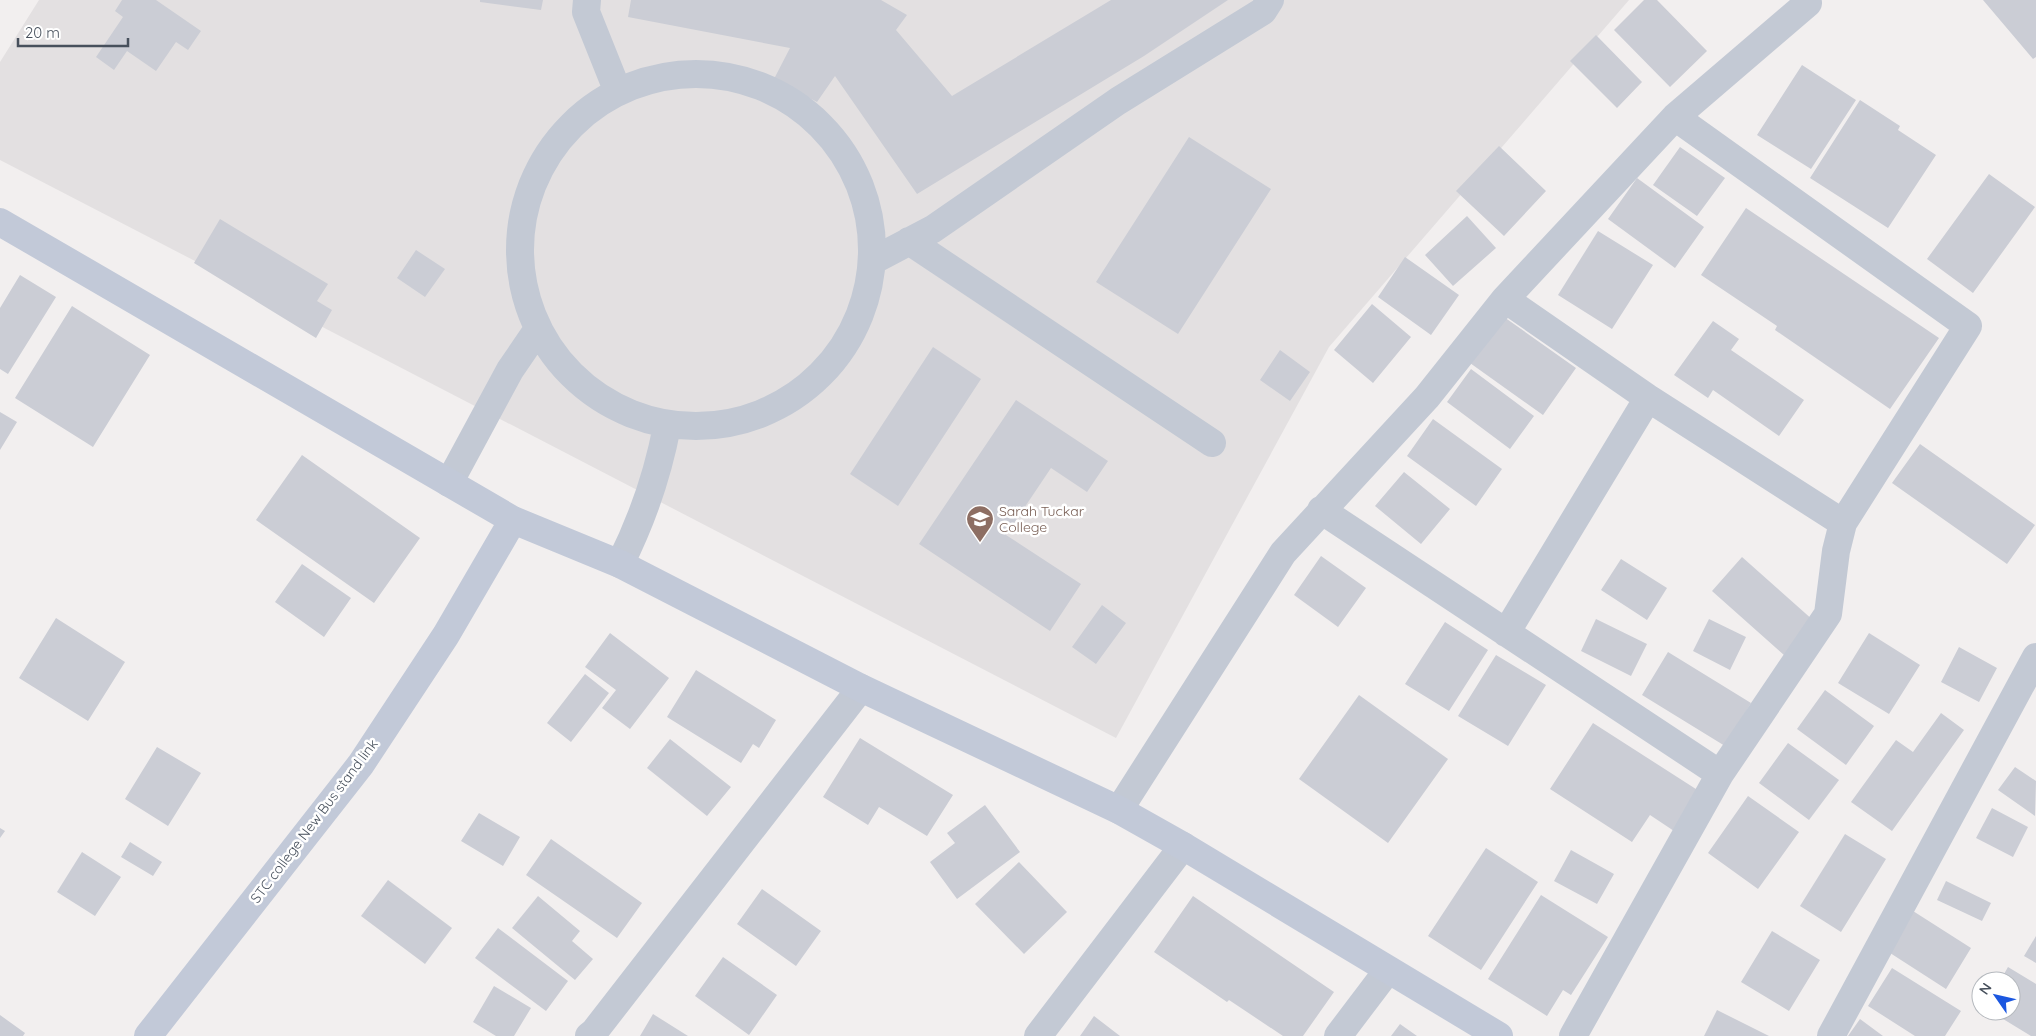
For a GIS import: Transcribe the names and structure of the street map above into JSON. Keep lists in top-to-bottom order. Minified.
{"streets":{"street":["STC college New Bus stand link"]},"places":{"school or university":["Sarah Tuckar College"]},"scale_bar":"20 m","north":"top left"}
